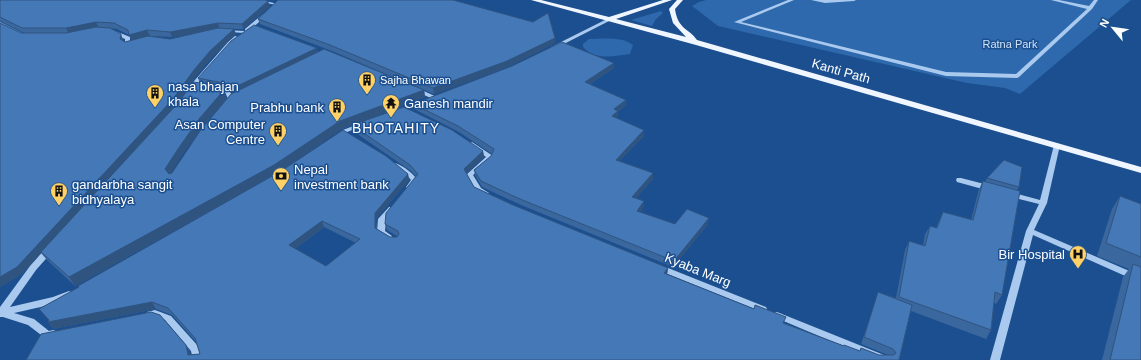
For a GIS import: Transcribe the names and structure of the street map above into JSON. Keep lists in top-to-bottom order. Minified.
{"streets":{"main road":["Kanti Path"],"street":["Kyaba Marg"]},"districts":["BHOTAHITY"],"parks":["Ratna Park"],"places":{"building":["Sajha Bhawan","nasa bhajan khala","Prabhu bank","Asan Computer Centre","gandarbha sangit bidhyalaya"],"temple":["Ganesh mandir"],"bank":["Nepal investment bank"],"hospital":["Bir Hospital"]},"north":"top left"}
